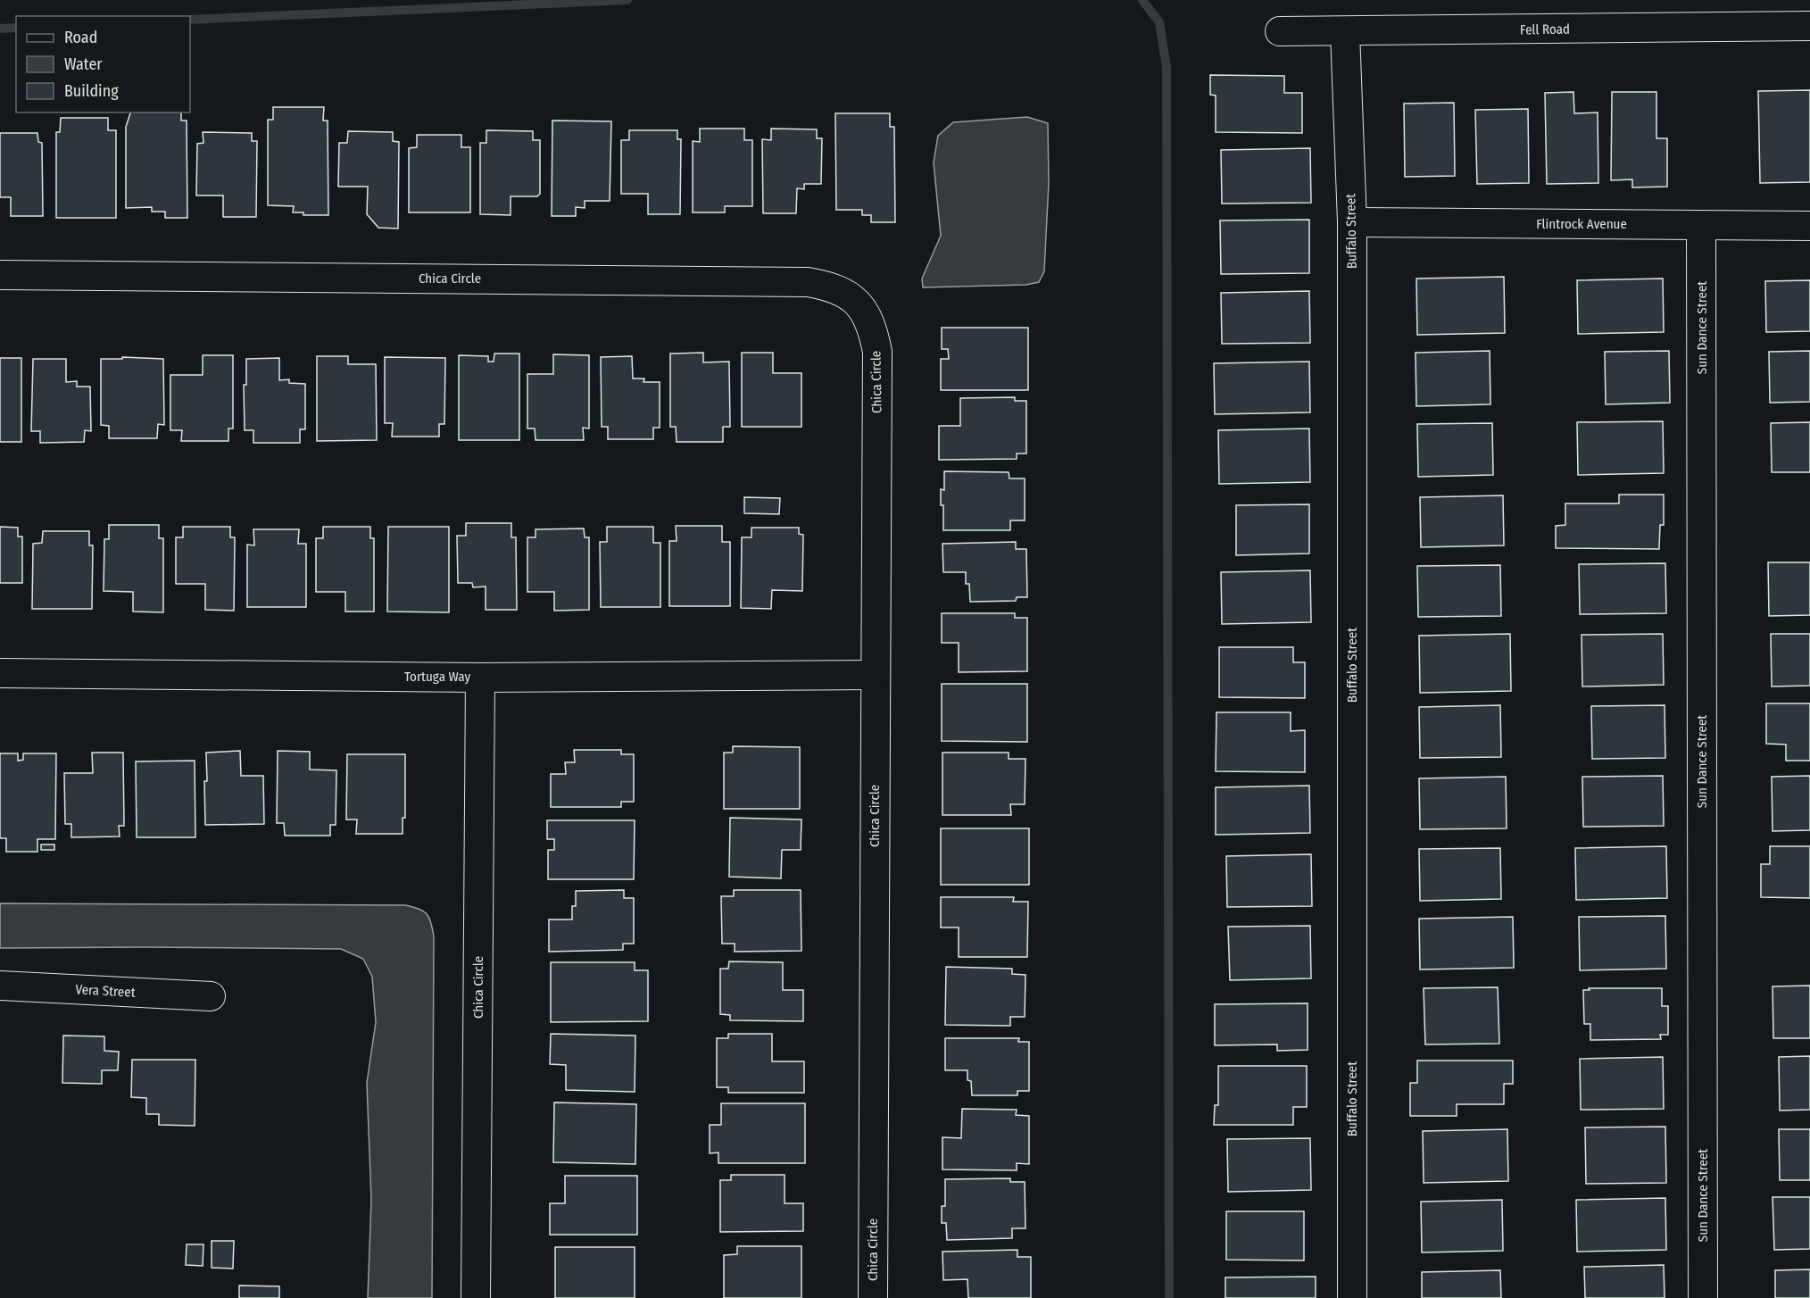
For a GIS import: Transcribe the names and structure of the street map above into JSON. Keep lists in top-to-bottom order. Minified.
{"streets":{"street":["Fell Road","Flintrock Avenue","Buffalo Street","Chica Circle","Sun Dance Street","Tortuga Way","Vera Street"]},"crossings":[["Fell Road","Buffalo Street"],["Flintrock Avenue","Buffalo Street"],["Flintrock Avenue","Sun Dance Street"],["Chica Circle","Tortuga Way"]],"legend":["Road","Water","Building"]}
